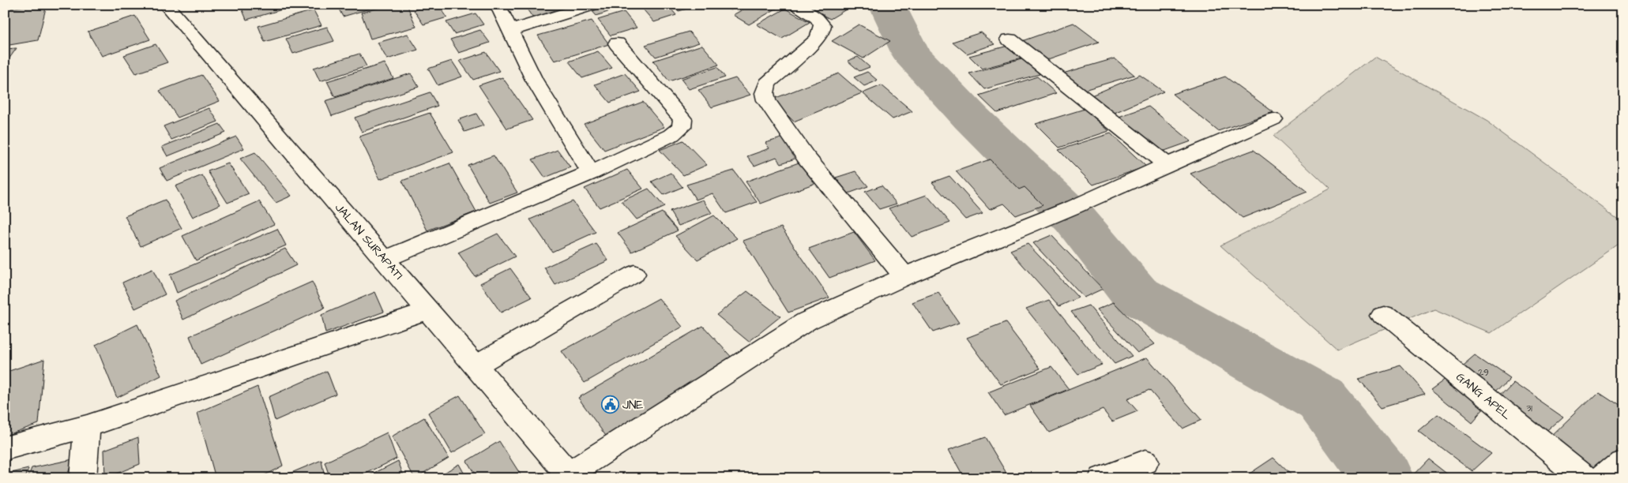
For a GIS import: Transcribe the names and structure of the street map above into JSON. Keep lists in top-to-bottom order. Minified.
{"streets":{"main road":["JALAN SURAPATI","GANG APEL"]},"places":{"public building":["JNE"]},"house_numbers":["29","31"]}
